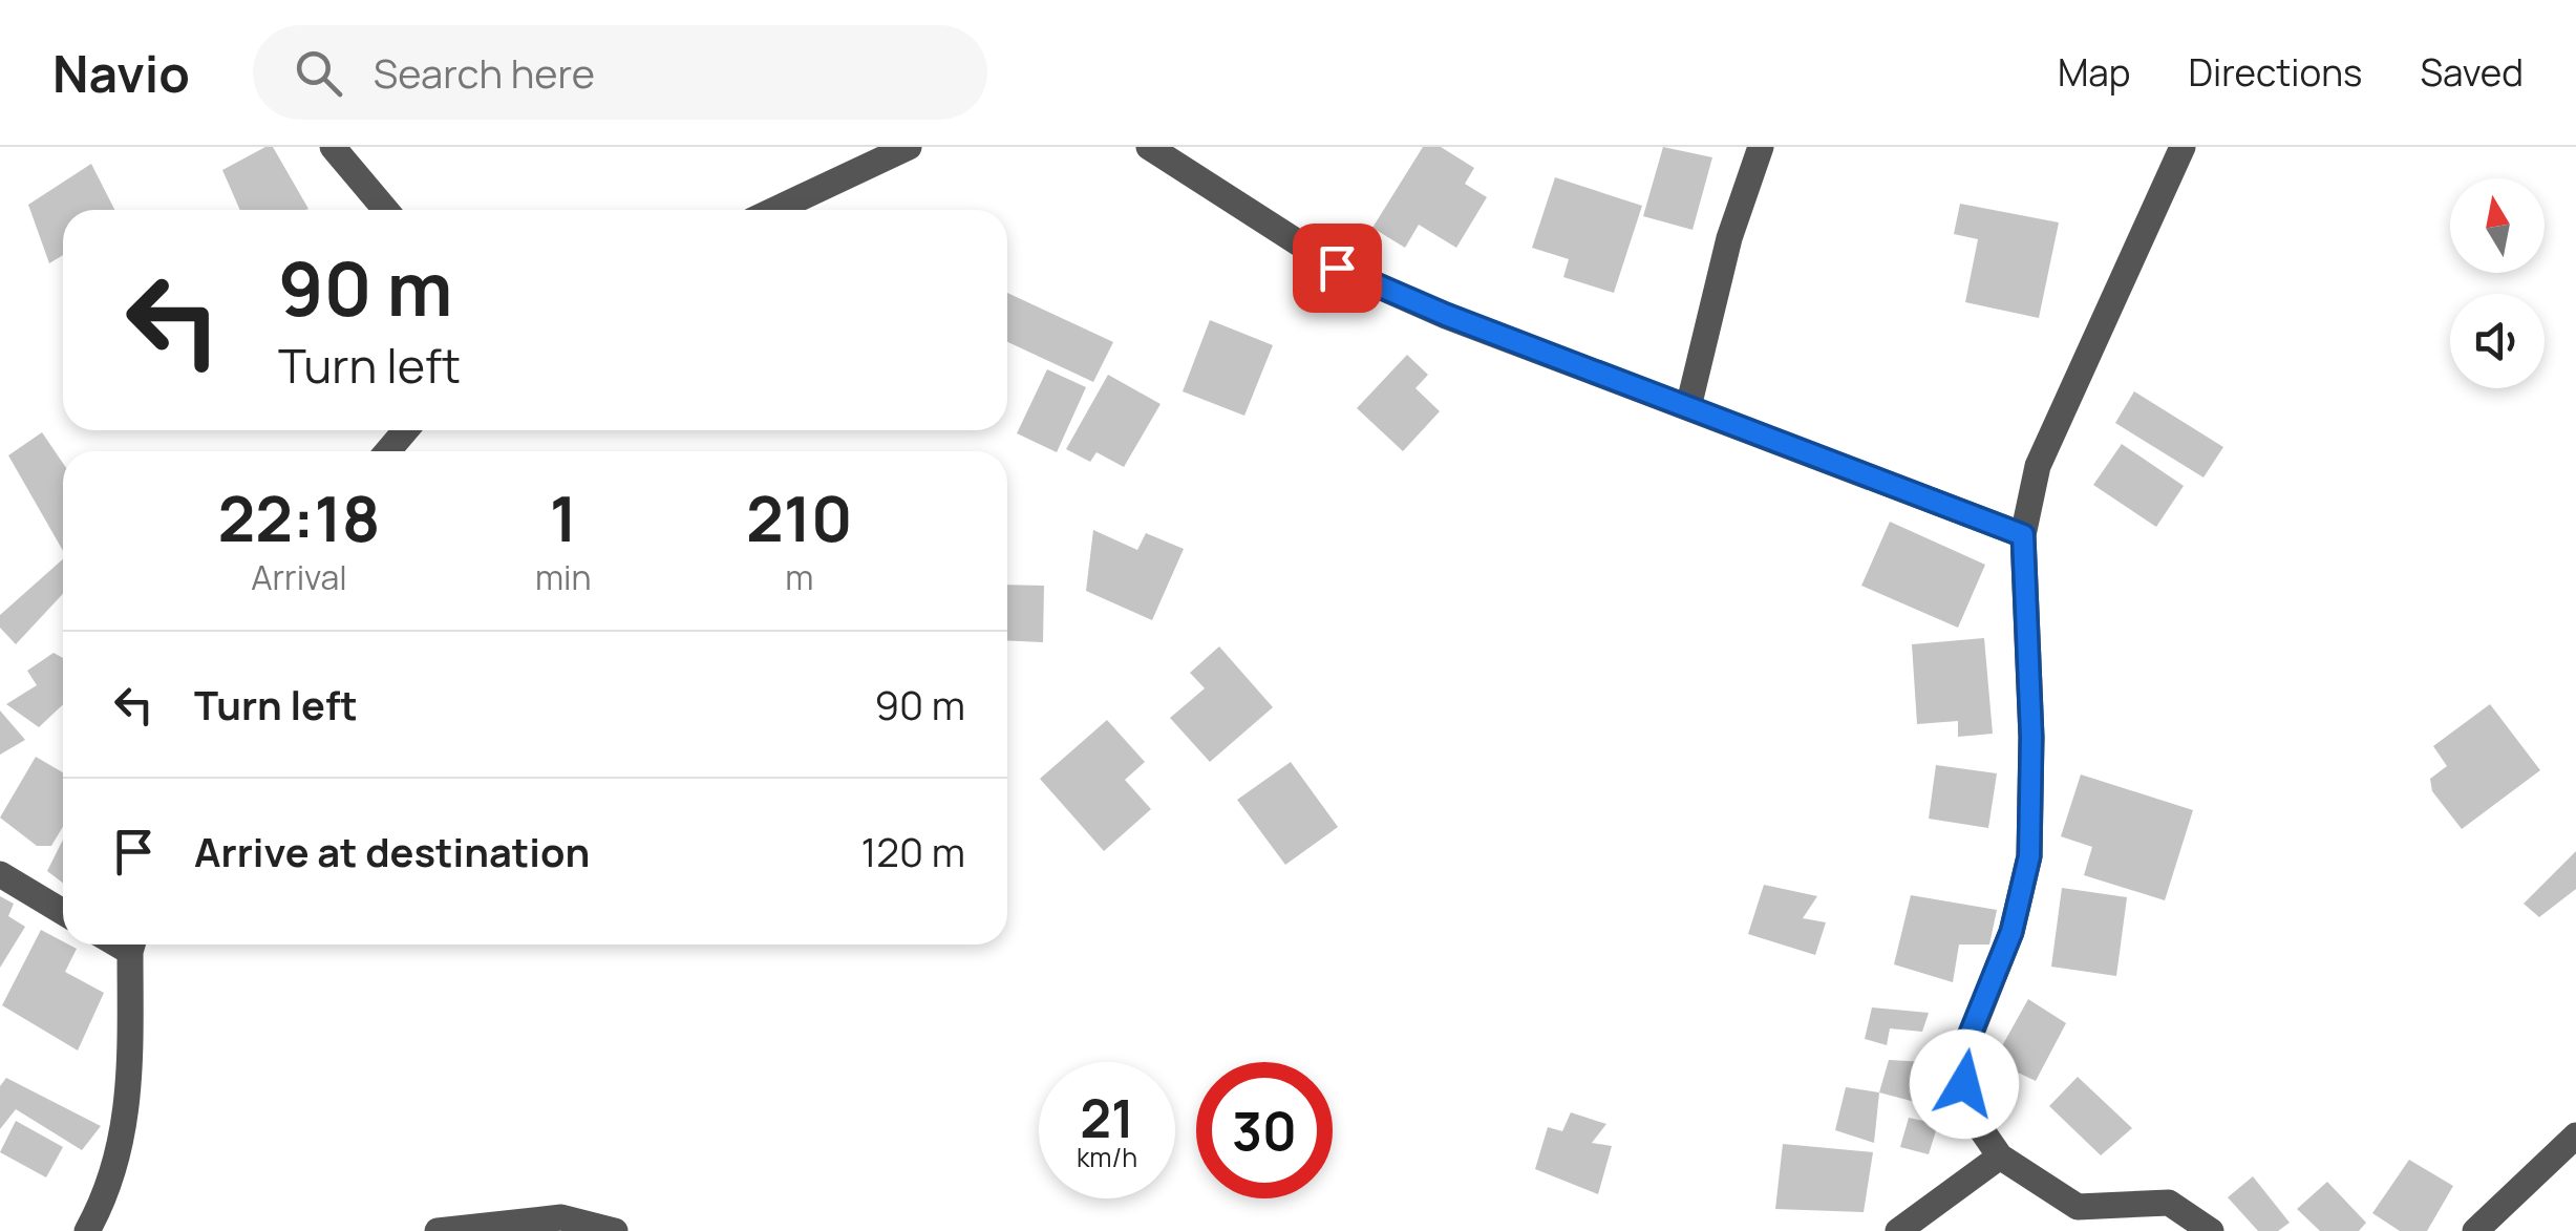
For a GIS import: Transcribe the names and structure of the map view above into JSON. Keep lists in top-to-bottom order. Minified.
{"north":"top","page":{"header":"Navio","search":"Search here","nav":["Map","Directions","Saved"],"turn":["90 m","Turn left"],"eta":["22:18","Arrival","1","min","210","m"],"list":[{"name":"Turn left","value":"90 m"},{"name":"Arrive at destination","value":"120 m"}],"speed":"21 km/h","limit":"30"}}
